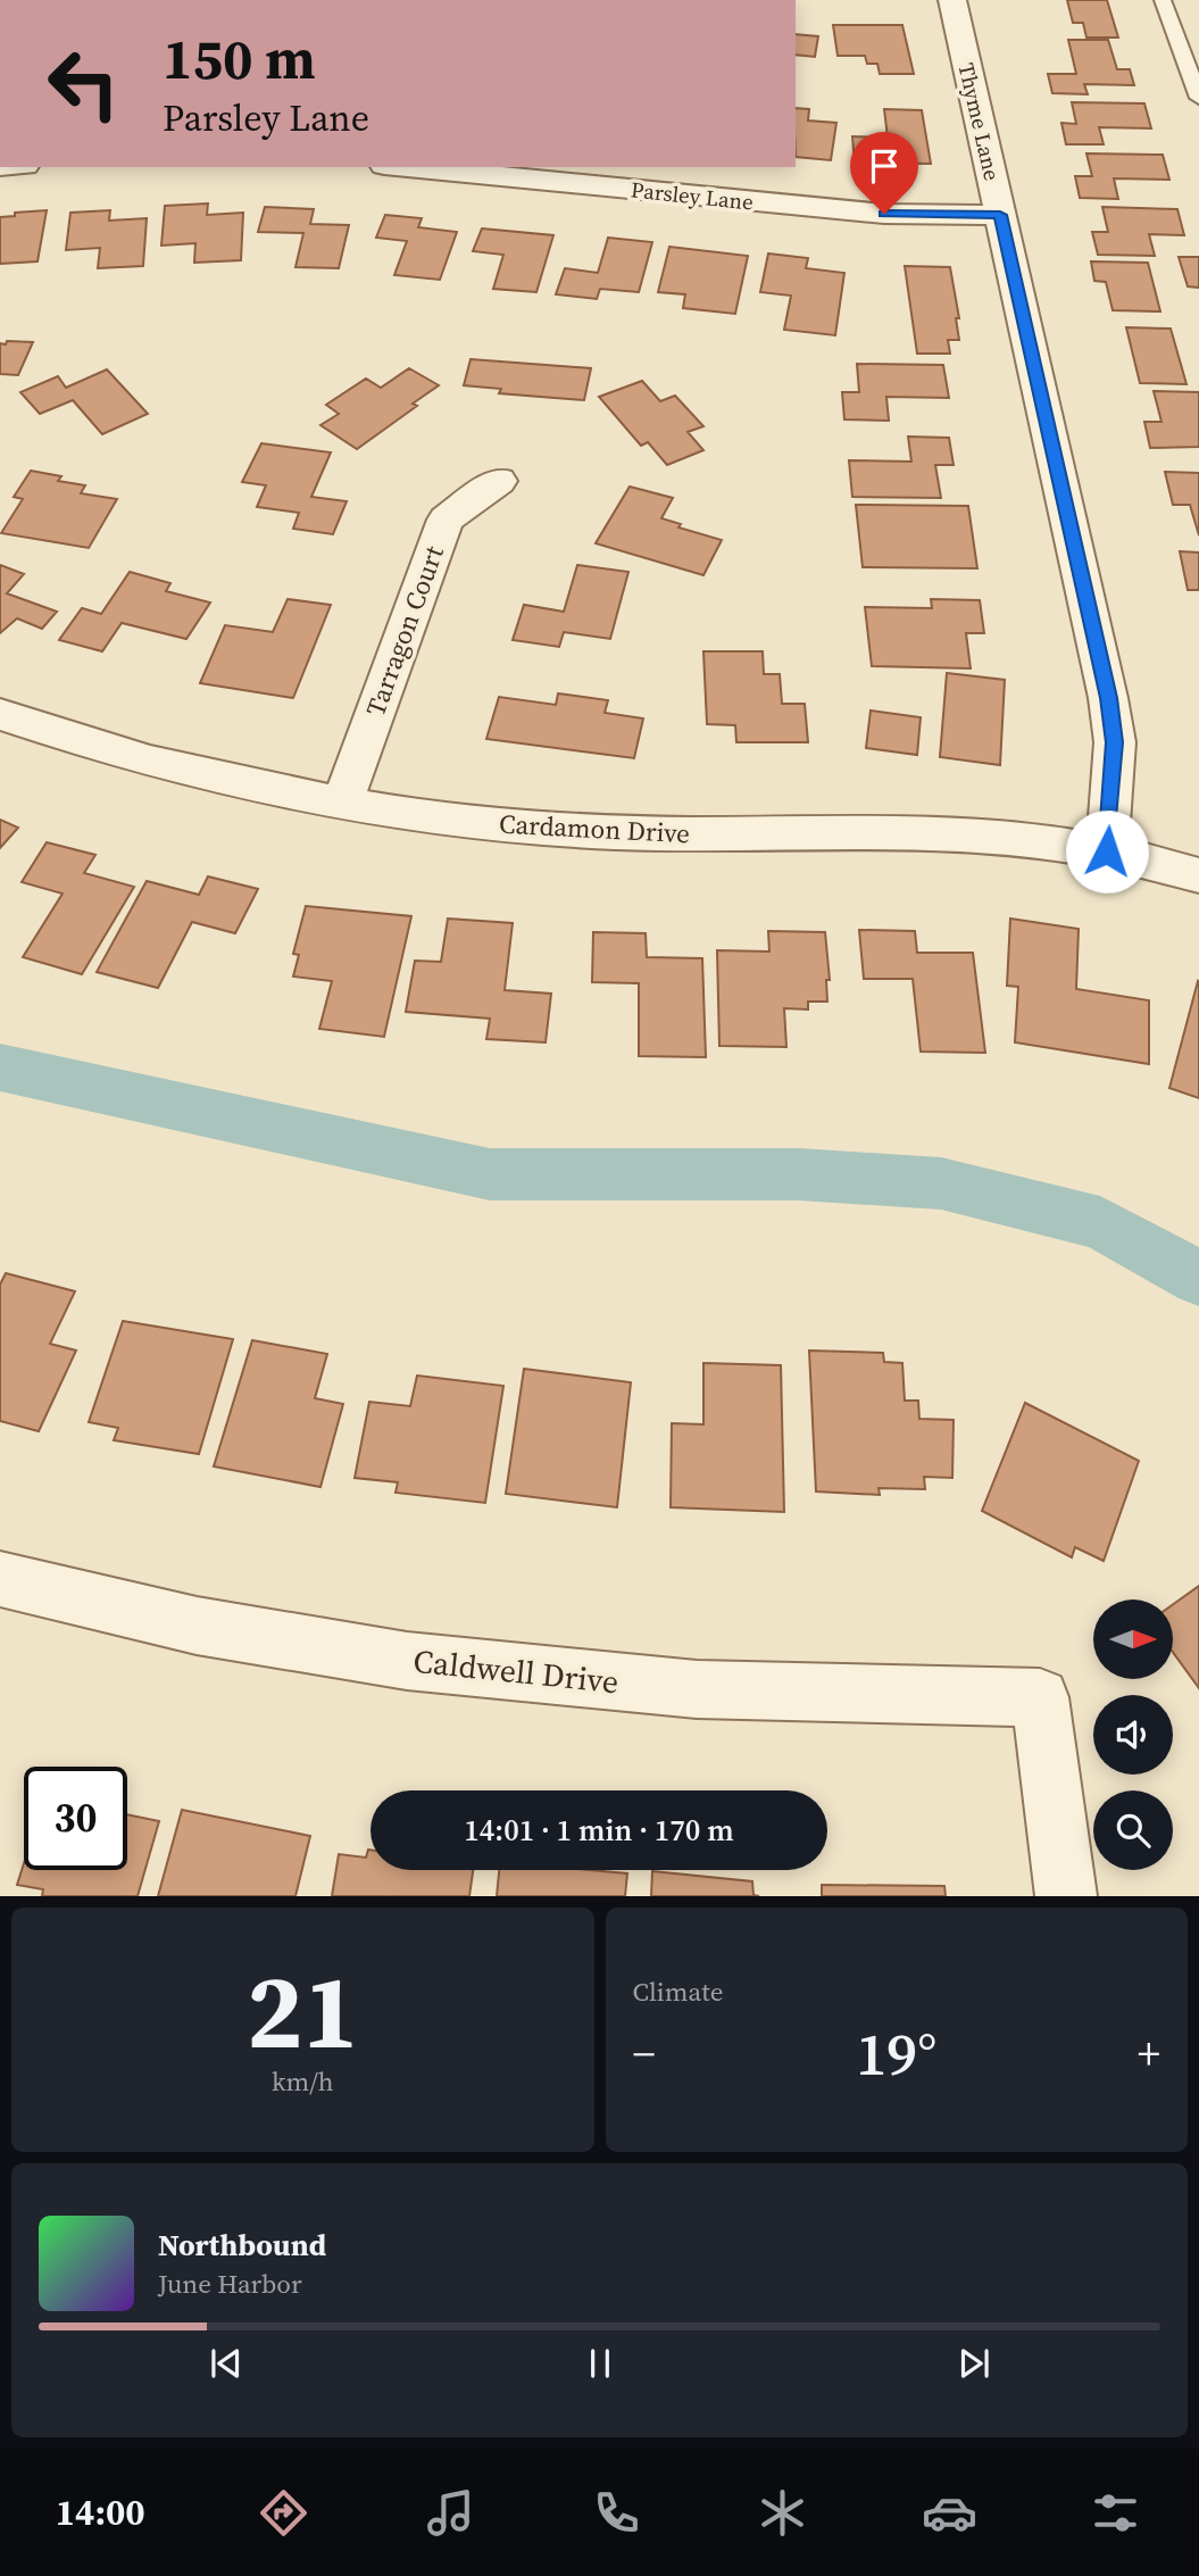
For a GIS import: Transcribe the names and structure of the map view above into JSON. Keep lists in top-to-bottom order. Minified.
{"streets":{"street":["Thyme Lane","Parsley Lane","Tarragon Court","Cardamon Drive","Caldwell Drive"]},"crossings":[["Thyme Lane","Parsley Lane"],["Thyme Lane","Cardamon Drive"],["Tarragon Court","Cardamon Drive"]],"north":"right","page":{"turn":["150 m","Parsley Lane"],"limit":"30","trip":"14:01 · 1 min · 170 m","tile":[["21","km/h"],"Climate"],"heat":["−","19°","+"],"song":["Northbound","June Harbor"],"tabs":"14:00"}}
